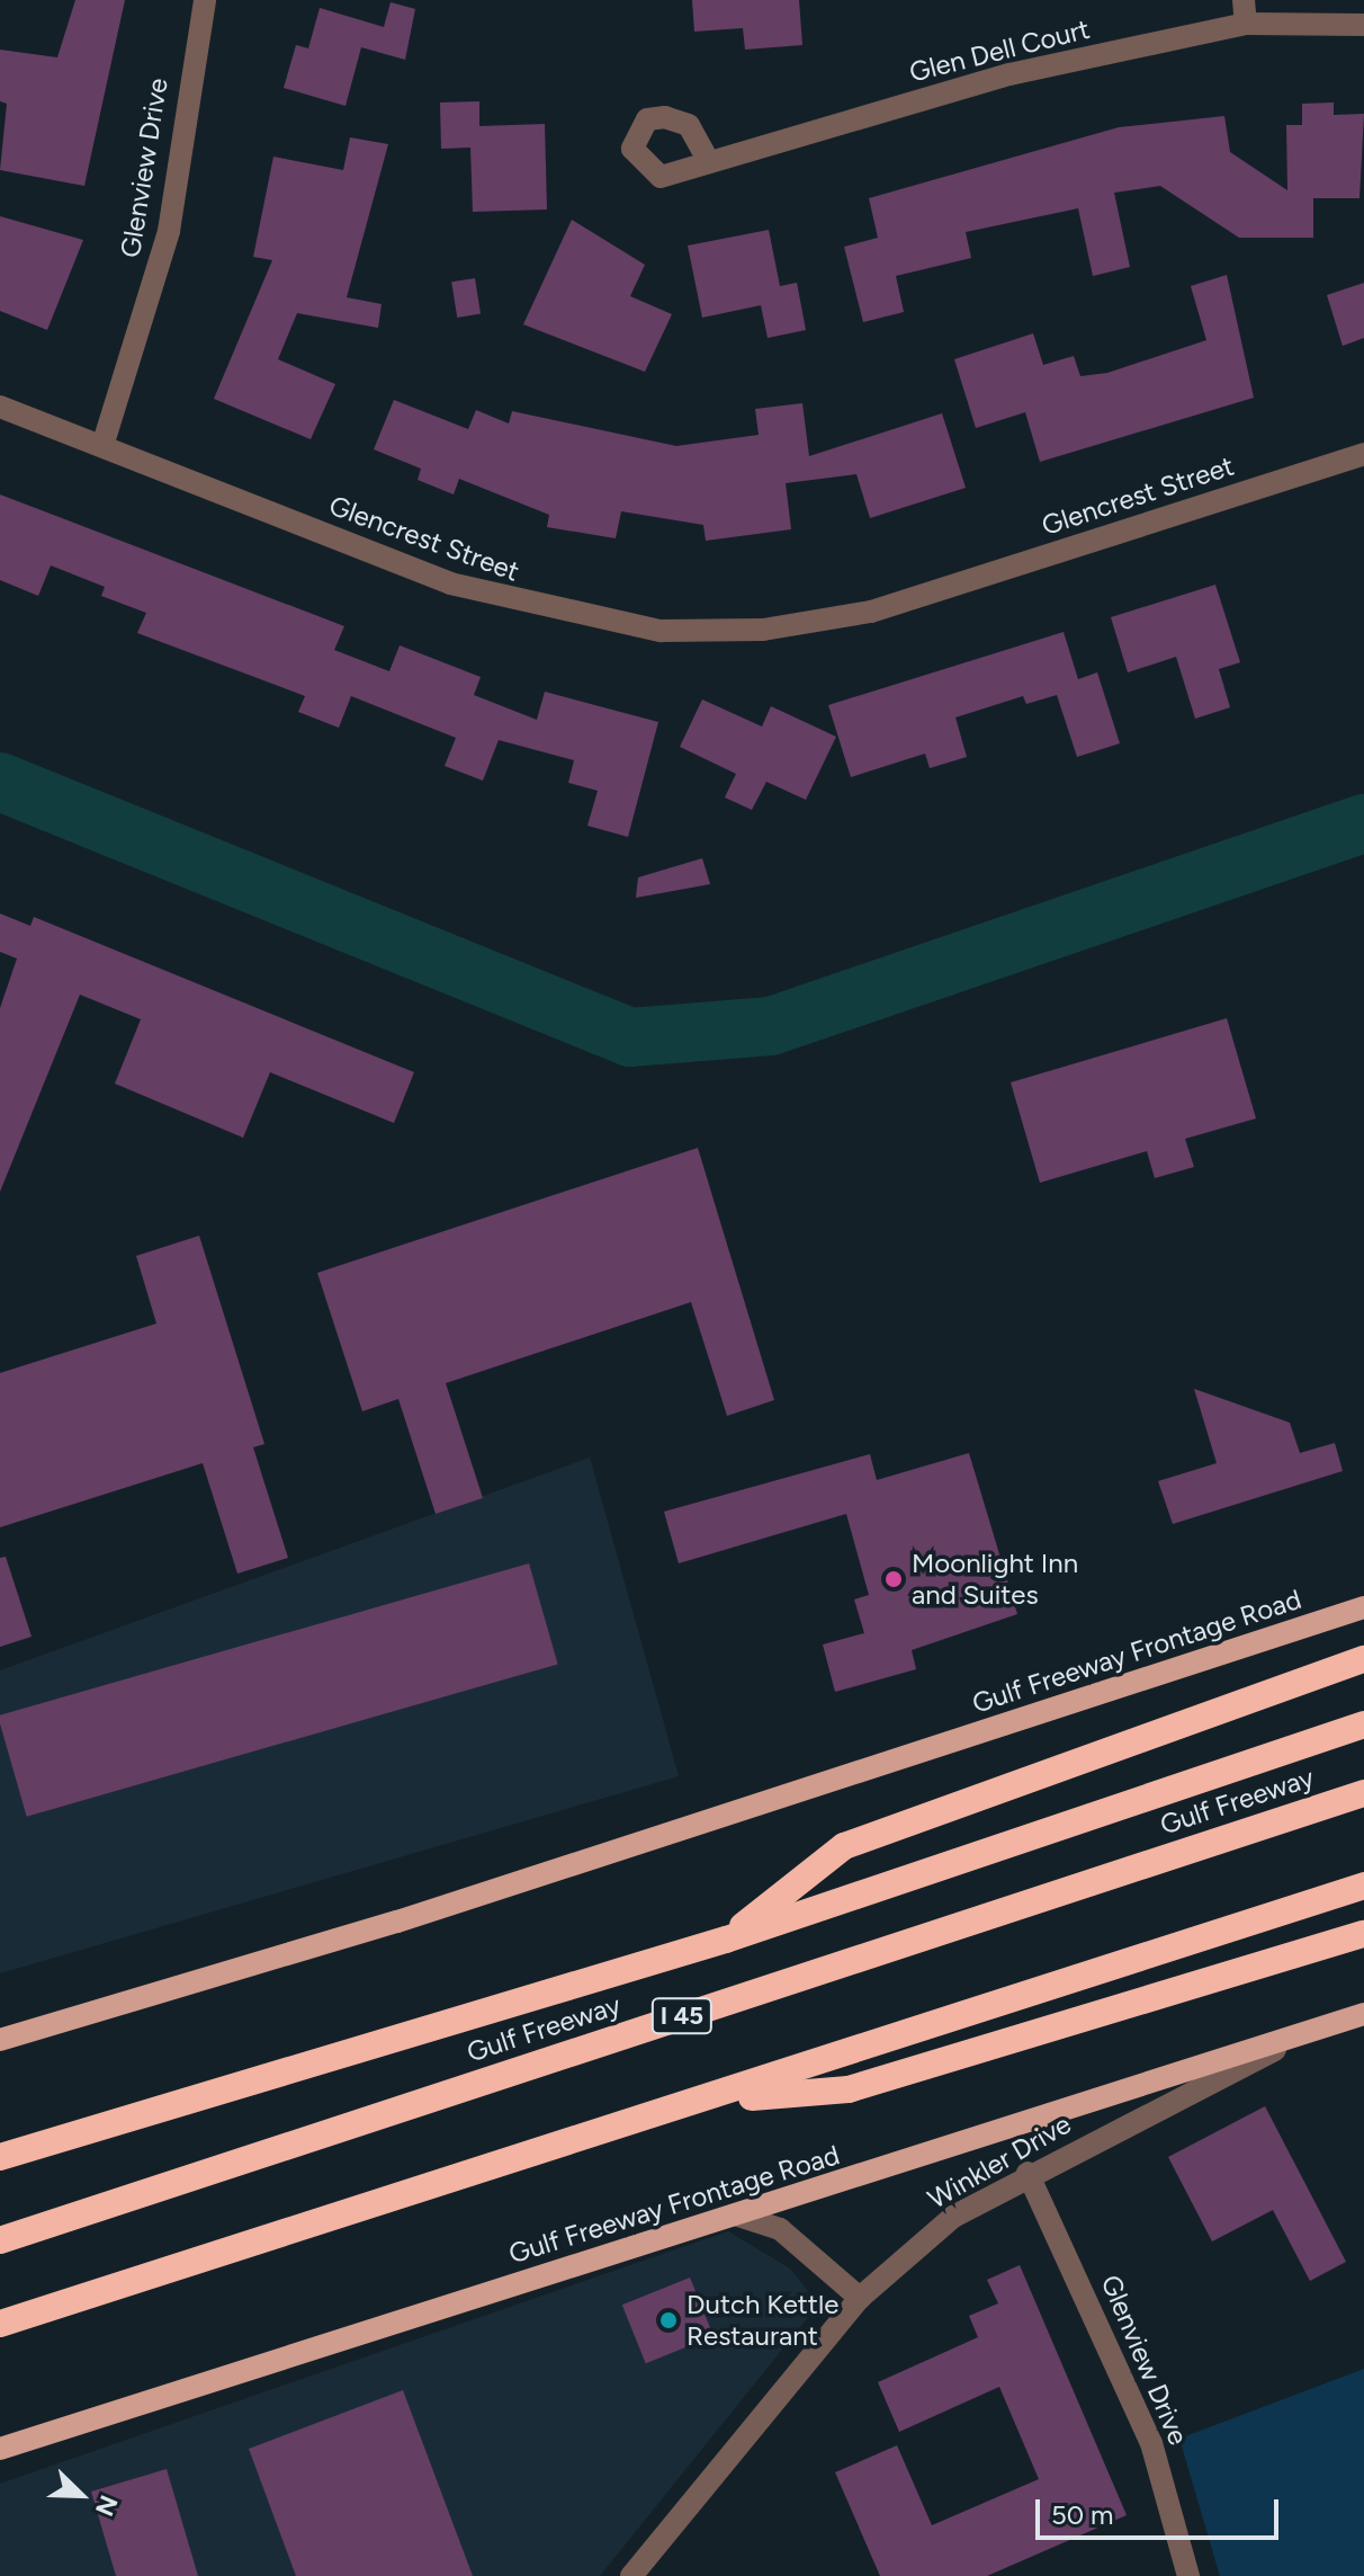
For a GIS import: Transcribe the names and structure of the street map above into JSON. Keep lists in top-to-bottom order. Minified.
{"streets":{"highway":["Gulf Freeway","I 45"],"main road":["Gulf Freeway Frontage Road"],"street":["Glen Dell Court","Glenview Drive","Glencrest Street","Winkler Drive"]},"crossings":[["Glenview Drive","Glencrest Street"],["Glenview Drive","Winkler Drive"],["Gulf Freeway Frontage Road","Winkler Drive"]],"places":["Moonlight Inn and Suites","Dutch Kettle Restaurant"],"scale_bar":"50 m","north":"bottom right"}
